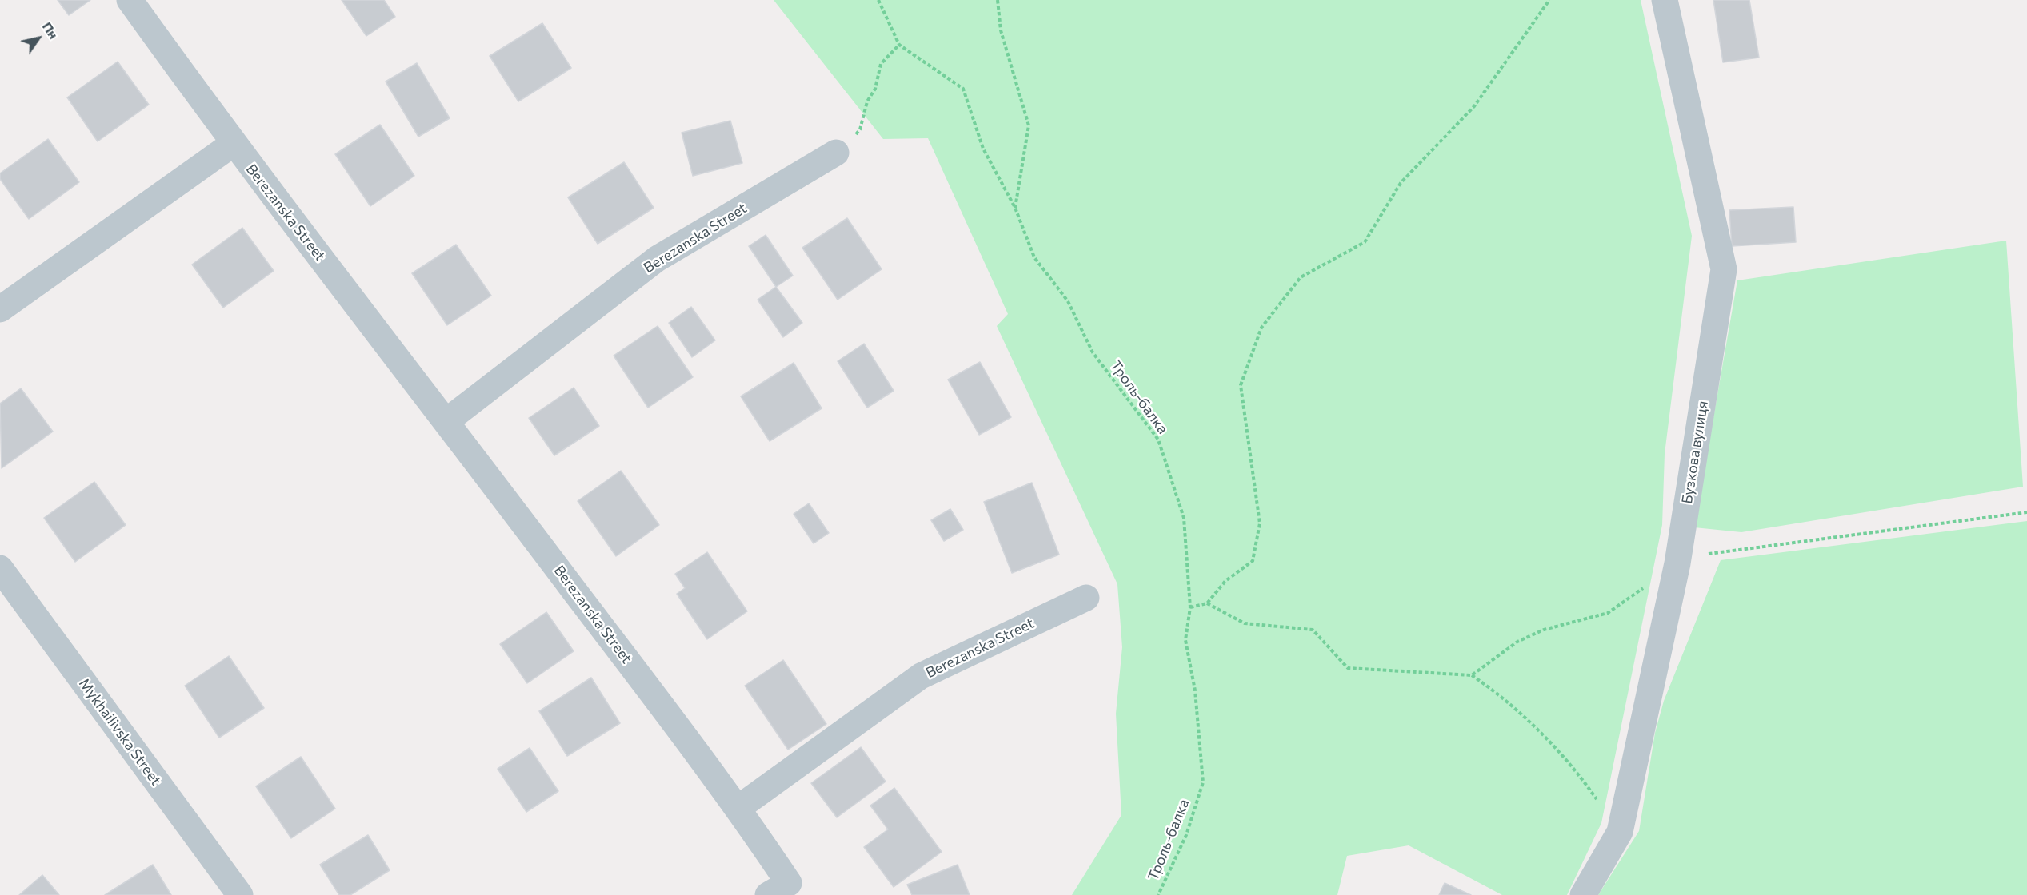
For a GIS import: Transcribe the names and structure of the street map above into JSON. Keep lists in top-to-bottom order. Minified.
{"streets":{"street":["Berezanska Street","Бузкова вулиця","Mykhailivska Street"],"path":["Троль-балка"]},"north":"top right"}
